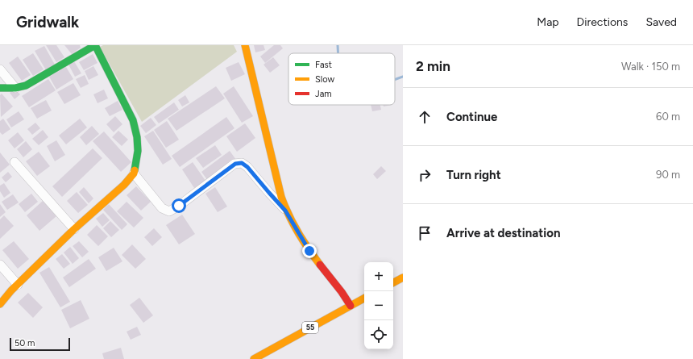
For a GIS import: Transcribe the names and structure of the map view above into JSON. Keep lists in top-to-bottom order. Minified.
{"streets":{"main road":["55"]},"legend":["Fast","Slow","Jam"],"scale_bar":"50 m","page":{"header":"Gridwalk","nav":["Map","Directions","Saved"],"heading":["2 min","Walk · 150 m"],"list":[["Continue","60 m"],["Turn right","90 m"],"Arrive at destination"],"map_buttons":["+","−"],"scale":"50 m"}}
